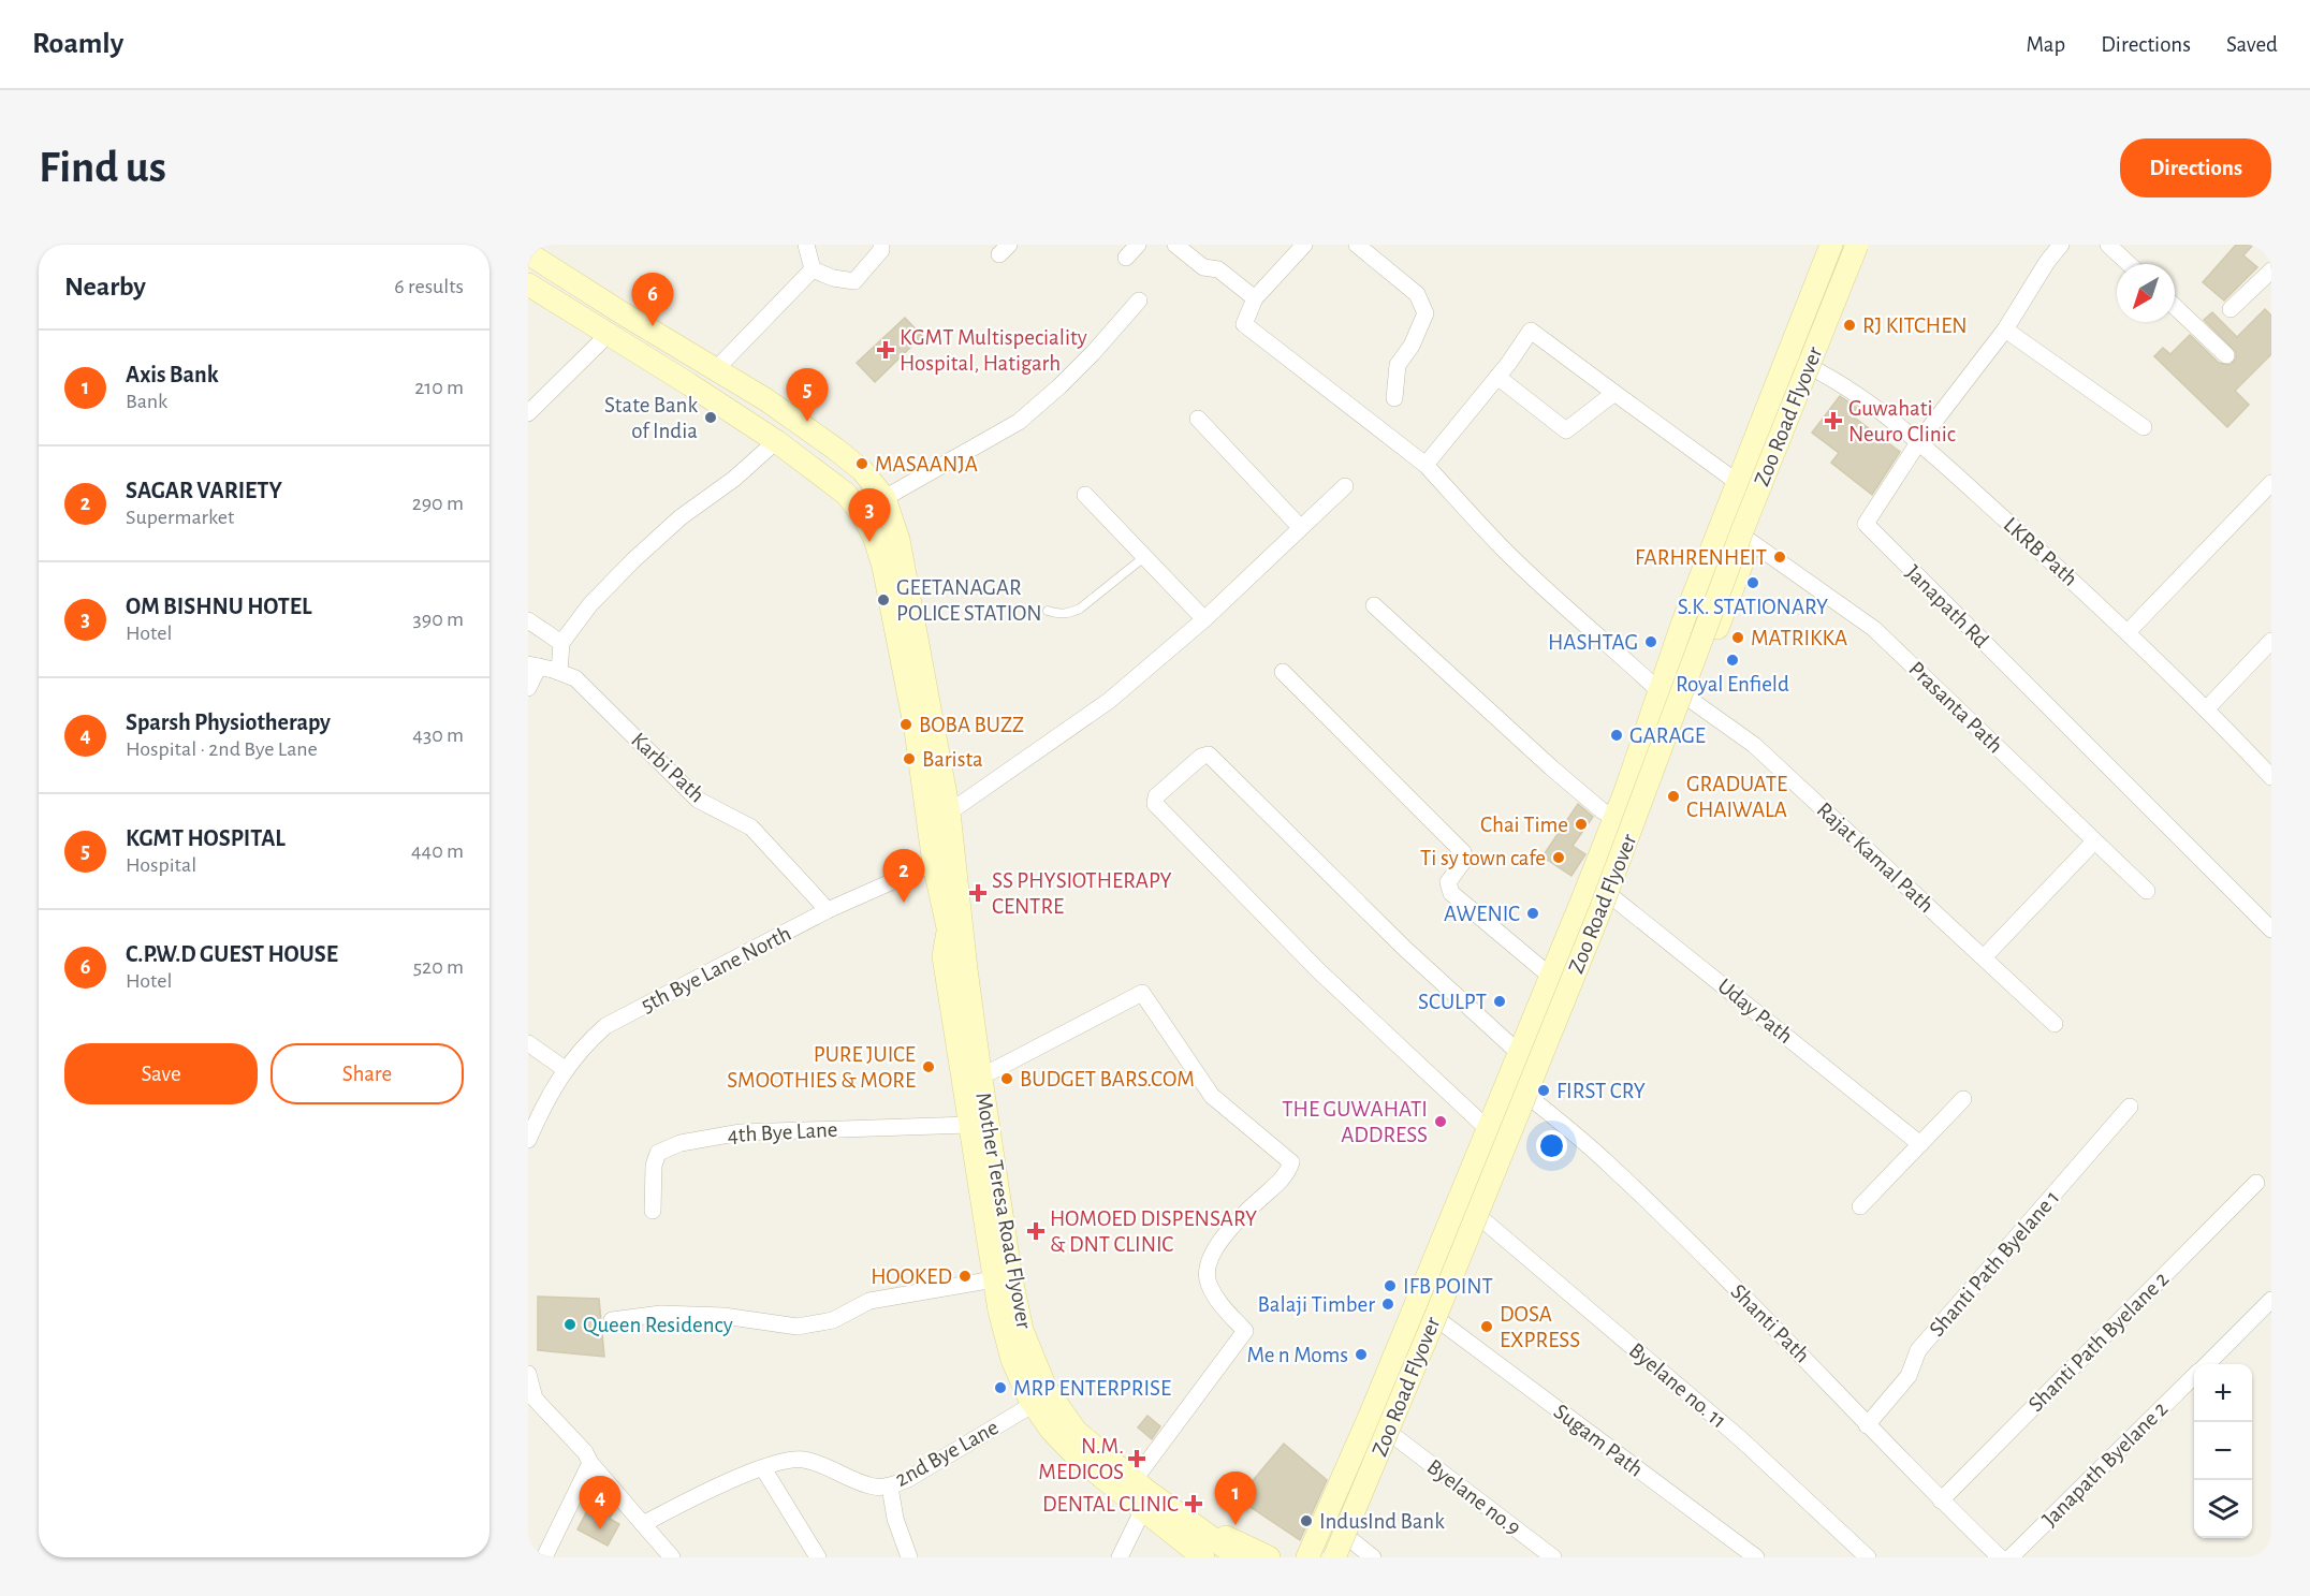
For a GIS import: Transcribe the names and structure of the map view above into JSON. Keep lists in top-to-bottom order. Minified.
{"streets":{"main road":["Zoo Road Flyover","Mother Teresa Road Flyover"],"street":["LKRB Path","Janapath Rd","Prasanta Path","Karbi Path","Rajat Kamal Path","5th Bye Lane North","Uday Path","4th Bye Lane","Shanti Path Byelane 1","Shanti Path","Shanti Path Byelane 2","Byelane no. 11","Sugam Path","2nd Bye Lane","Janapath Byelane 2","Byelane no.9"]},"crossings":[["LKRB Path","Janapath Rd"],["Karbi Path","5th Bye Lane North"],["Shanti Path Byelane 1","Shanti Path"],["Shanti Path","Shanti Path Byelane 2"]],"places":{"other":["RJ KITCHEN","State Bank of India","MASAANJA","FARHRENHEIT","S.K. STATIONARY","GEETANAGAR POLICE STATION","MATRIKKA","HASHTAG","Royal Enfield","BOBA BUZZ","GARAGE","Barista","GRADUATE CHAIWALA","Chai Time","Ti sy town cafe","AWENIC","SCULPT","PURE JUICE SMOOTHIES & MORE","BUDGET BARS.COM","FIRST CRY","THE GUWAHATI ADDRESS","HOOKED","IFB POINT","Balaji Timber","Queen Residency","DOSA EXPRESS","Me n Moms","MRP ENTERPRISE","IndusInd Bank"],"health":["KGMT Multispeciality Hospital, Hatigarh","Guwahati Neuro Clinic","SS PHYSIOTHERAPY CENTRE","HOMOED DISPENSARY & DNT CLINIC","N.M. MEDICOS","DENTAL CLINIC"]},"north":"bottom left","page":{"header":"Roamly","nav":["Map","Directions","Saved"],"buttons":["Directions",["Save","Share"]],"title":"Find us","heading":["Nearby","6 results"],"pins":["6","5","3","2","1","4"],"list":[{"mark":"1","name":"Axis Bank","note":"Bank","value":"210 m"},{"mark":"2","name":"SAGAR VARIETY","note":"Supermarket","value":"290 m"},{"mark":"3","name":"OM BISHNU HOTEL","note":"Hotel","value":"390 m"},{"mark":"4","name":"Sparsh Physiotherapy","note":"Hospital · 2nd Bye Lane","value":"430 m"},{"mark":"5","name":"KGMT HOSPITAL","note":"Hospital","value":"440 m"},{"mark":"6","name":"C.P.W.D GUEST HOUSE","note":"Hotel","value":"520 m"}],"map_buttons":["+","−"]}}
